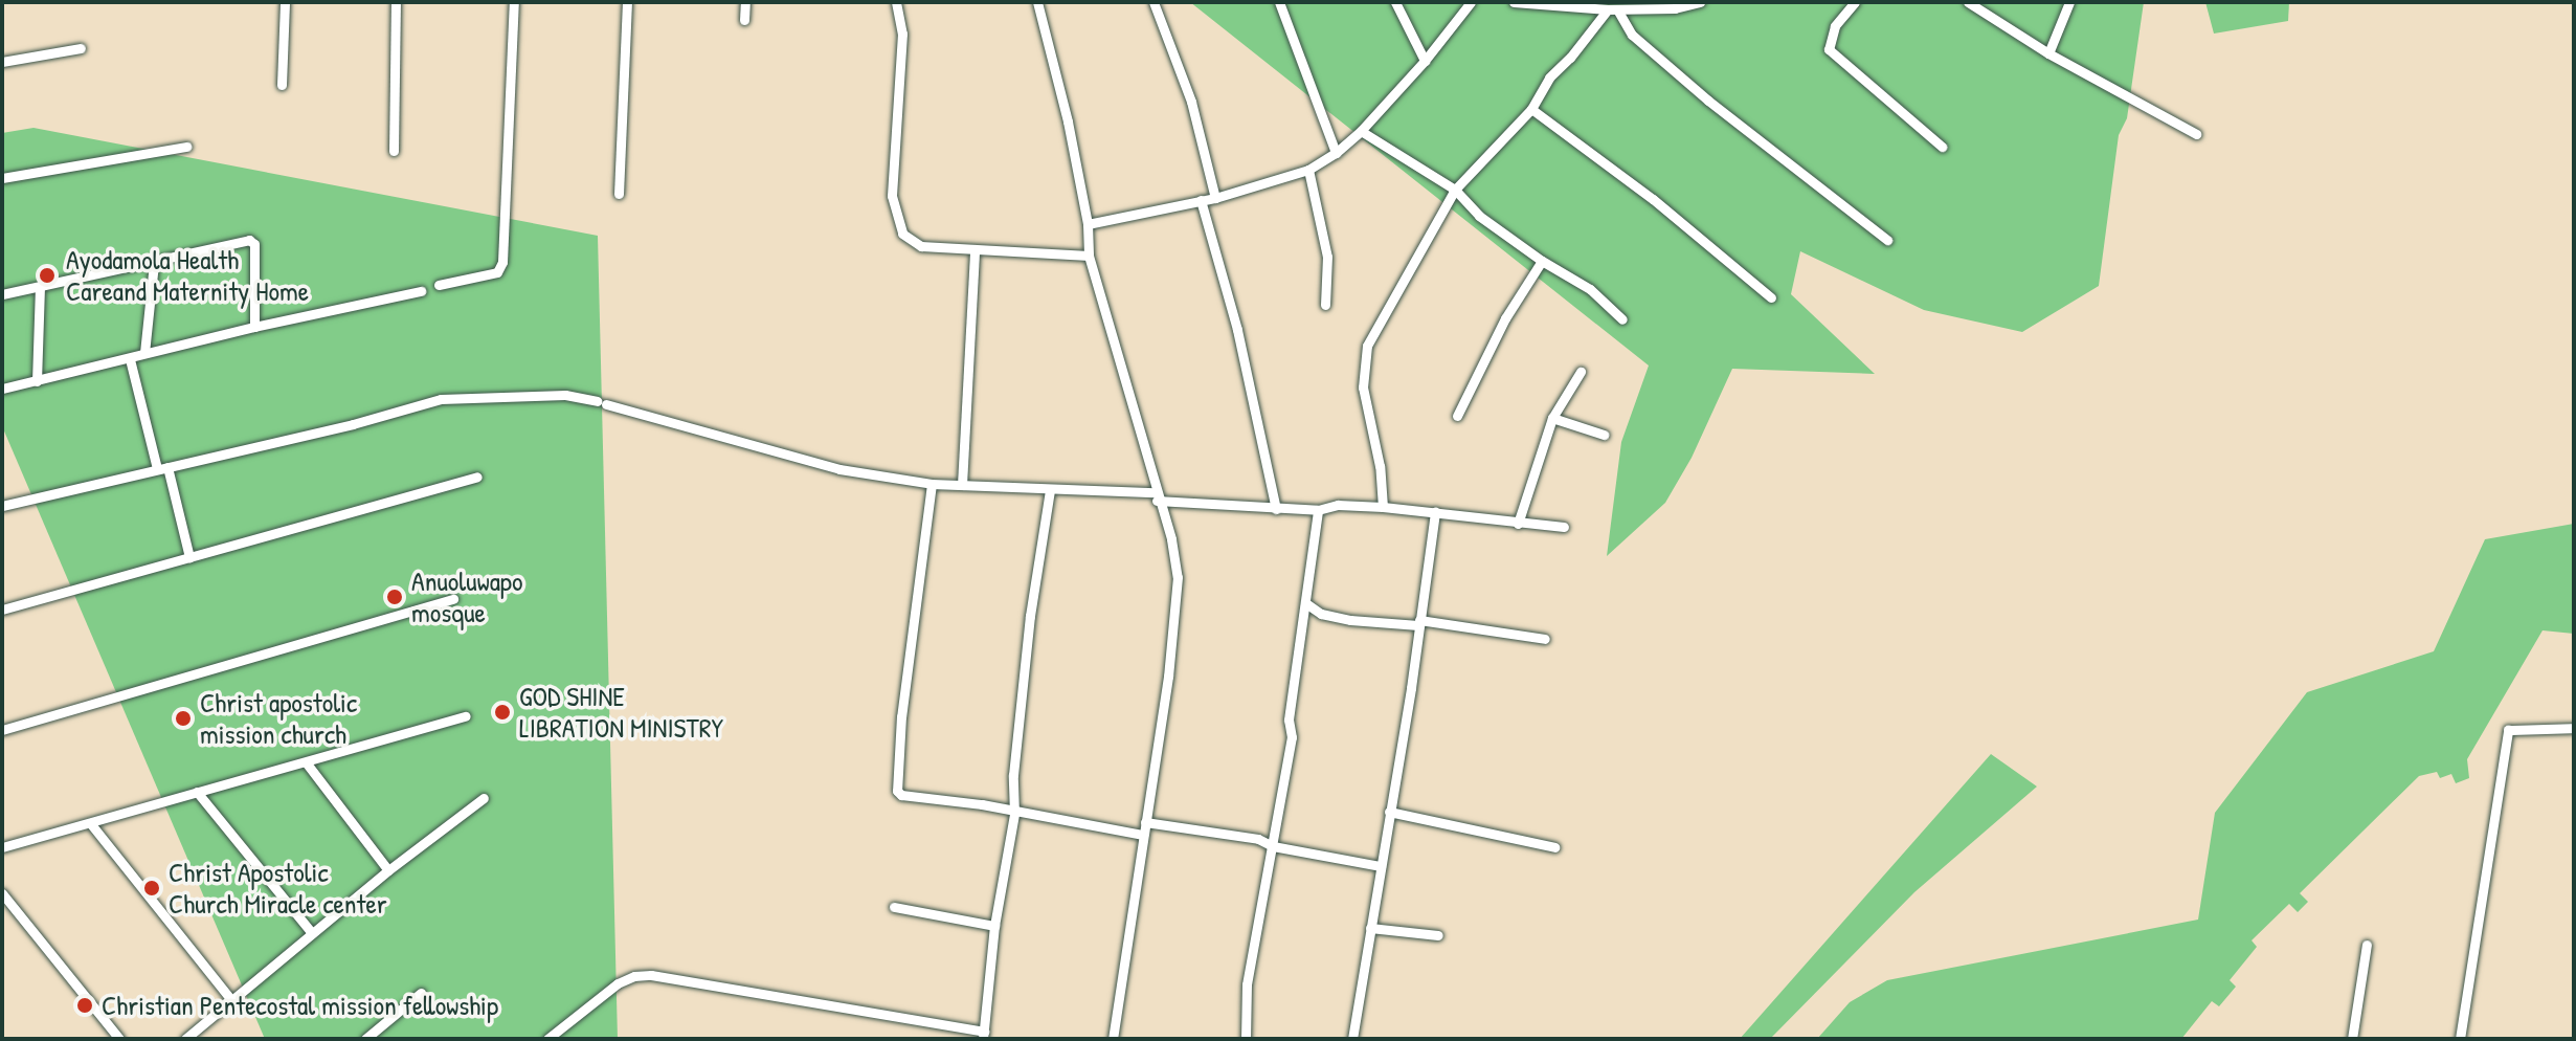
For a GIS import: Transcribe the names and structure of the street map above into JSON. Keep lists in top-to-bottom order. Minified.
{"places":["Ayodamola Health Careand Maternity Home","Anuoluwapo mosque","GOD SHINE LIBRATION MINISTRY","Christ apostolic mission church","Christ Apostolic Church Miracle center","Christian Pentecostal mission fellowship"]}
